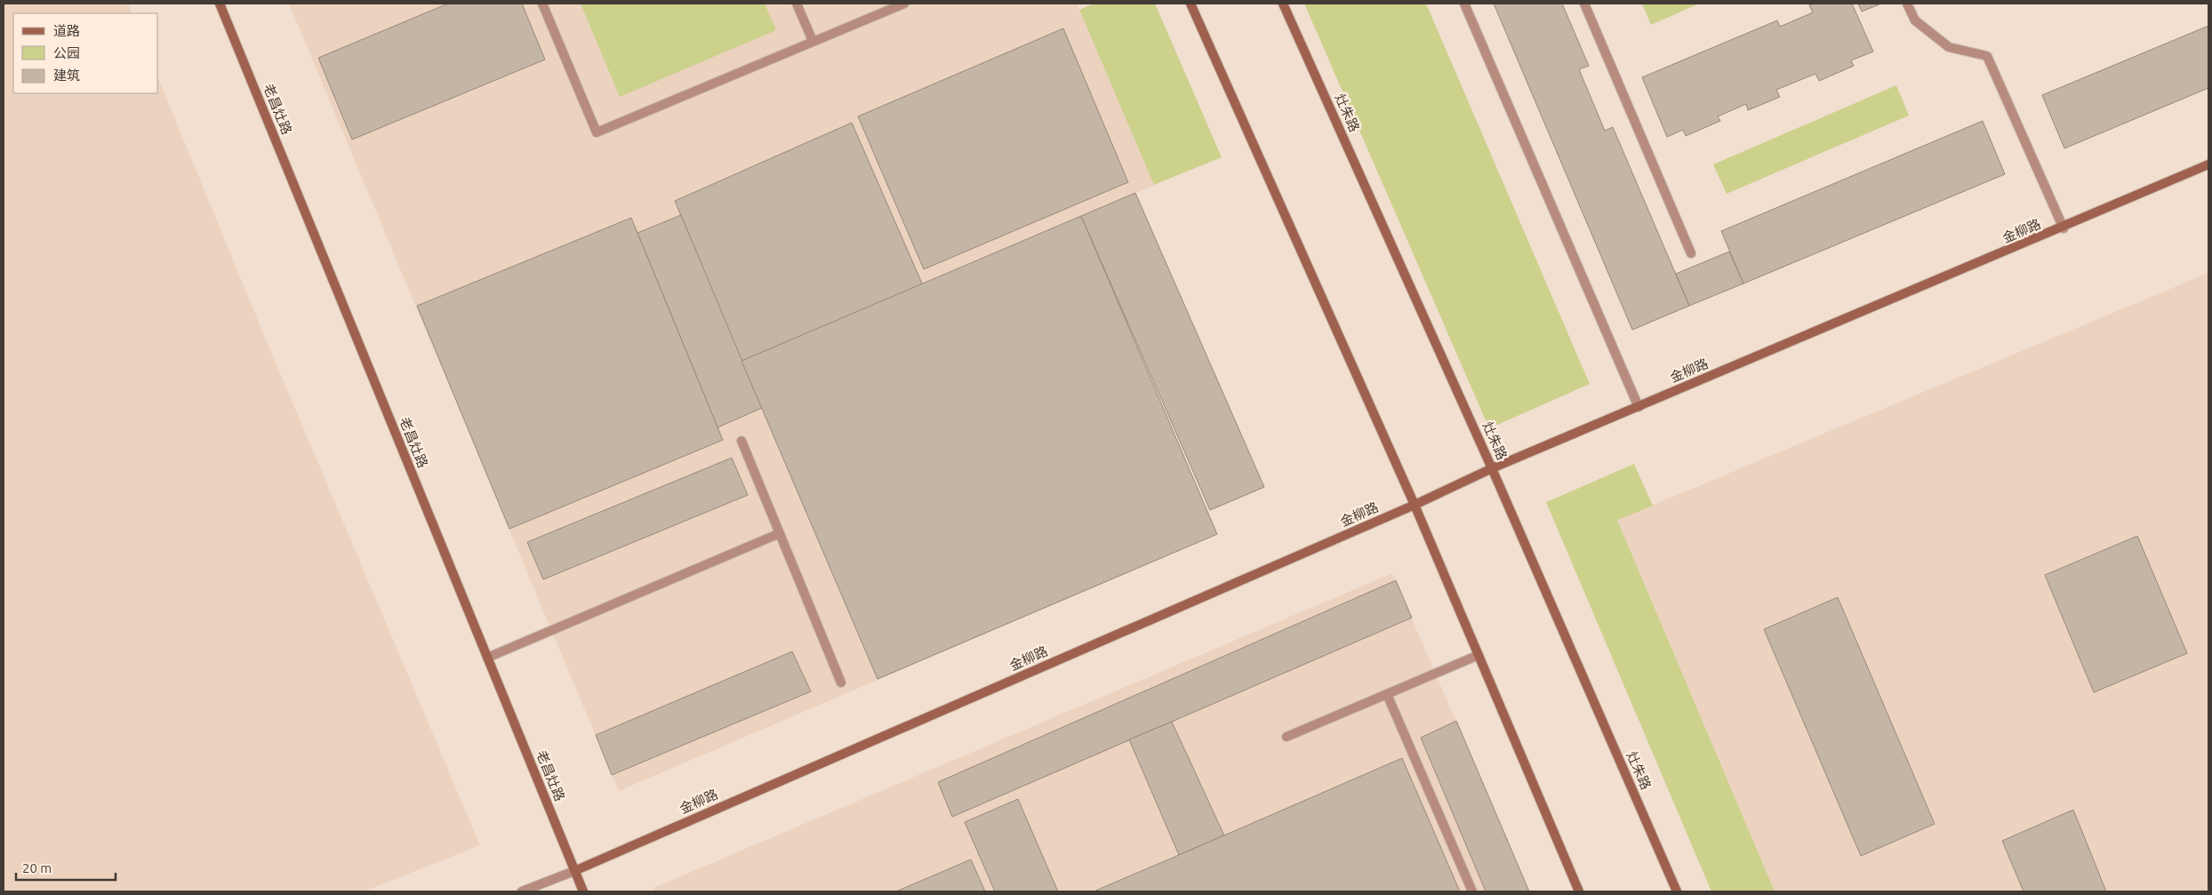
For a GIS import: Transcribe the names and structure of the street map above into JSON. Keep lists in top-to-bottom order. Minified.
{"streets":{"street":["老昌灶路","灶朱路","金柳路"]},"crossings":[["老昌灶路","金柳路"],["灶朱路","金柳路"]],"legend":["道路","公园","建筑"],"scale_bar":"20 m"}
